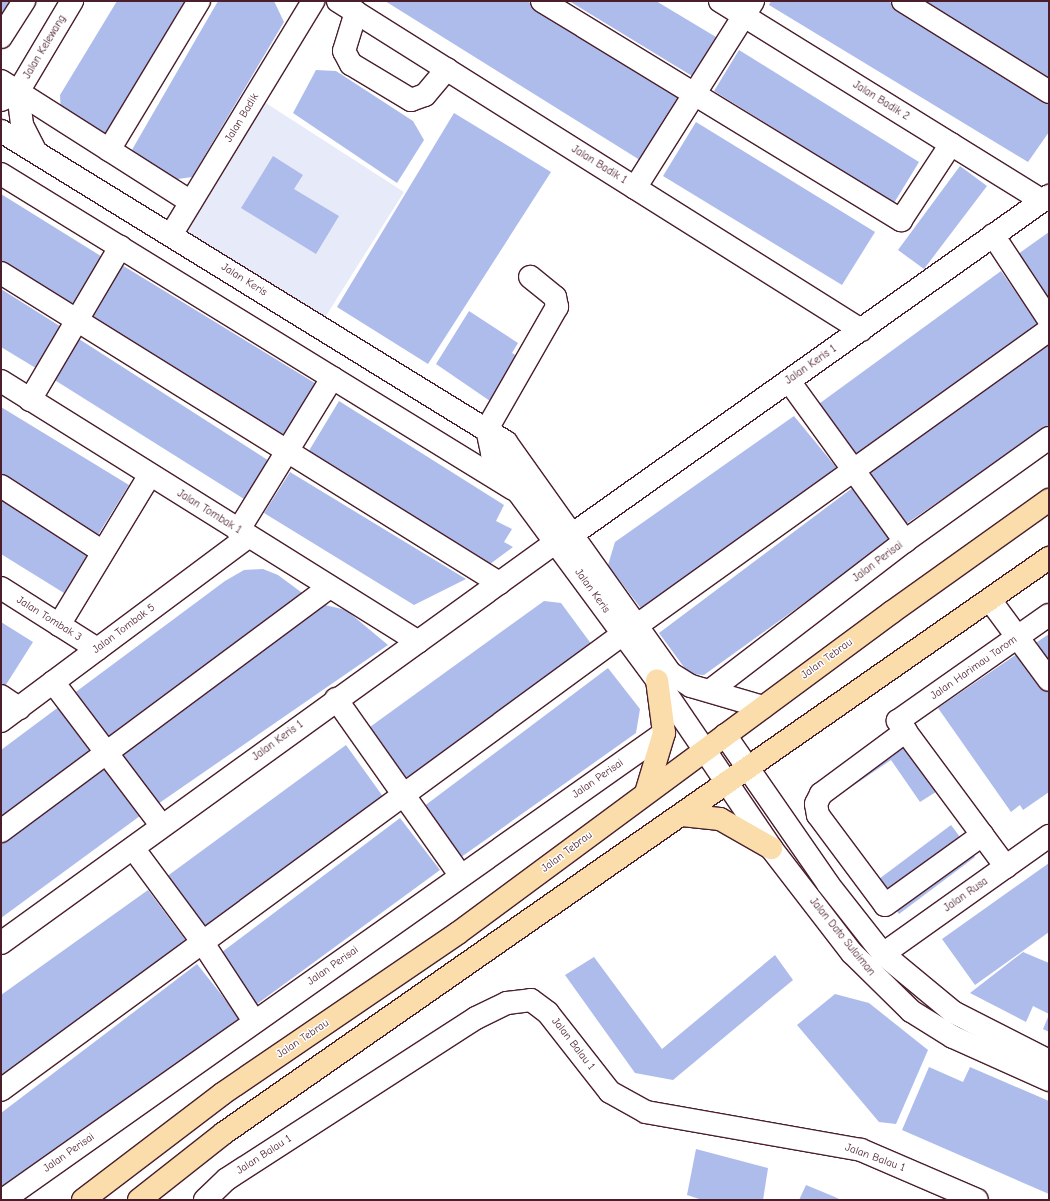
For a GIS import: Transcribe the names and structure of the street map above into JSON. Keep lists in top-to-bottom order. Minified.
{"streets":{"highway":["Jalan Tebrau"],"street":["Jalan Kelewang","Jalan Badik 2","Jalan Badik","Jalan Badik 1","Jalan Keris","Jalan Keris 1","Jalan Tombak 1","Jalan Perisai","Jalan Tombak 3","Jalan Tombak 5","Jalan Harimau Tarom","Jalan Rusa","Jalan Dato Sulaiman","Jalan Balau 1"]},"crossings":[["Jalan Kelewang","Jalan Keris"],["Jalan Badik 2","Jalan Keris 1"],["Jalan Badik","Jalan Keris"],["Jalan Badik 1","Jalan Keris 1"],["Jalan Keris","Jalan Keris 1"],["Jalan Keris","Jalan Perisai"],["Jalan Keris","Jalan Tebrau"],["Jalan Keris","Jalan Dato Sulaiman"],["Jalan Keris 1","Jalan Tombak 1"],["Jalan Tombak 1","Jalan Tombak 5"],["Jalan Tombak 3","Jalan Tombak 5"],["Jalan Tebrau","Jalan Dato Sulaiman"],["Jalan Rusa","Jalan Dato Sulaiman"]]}
